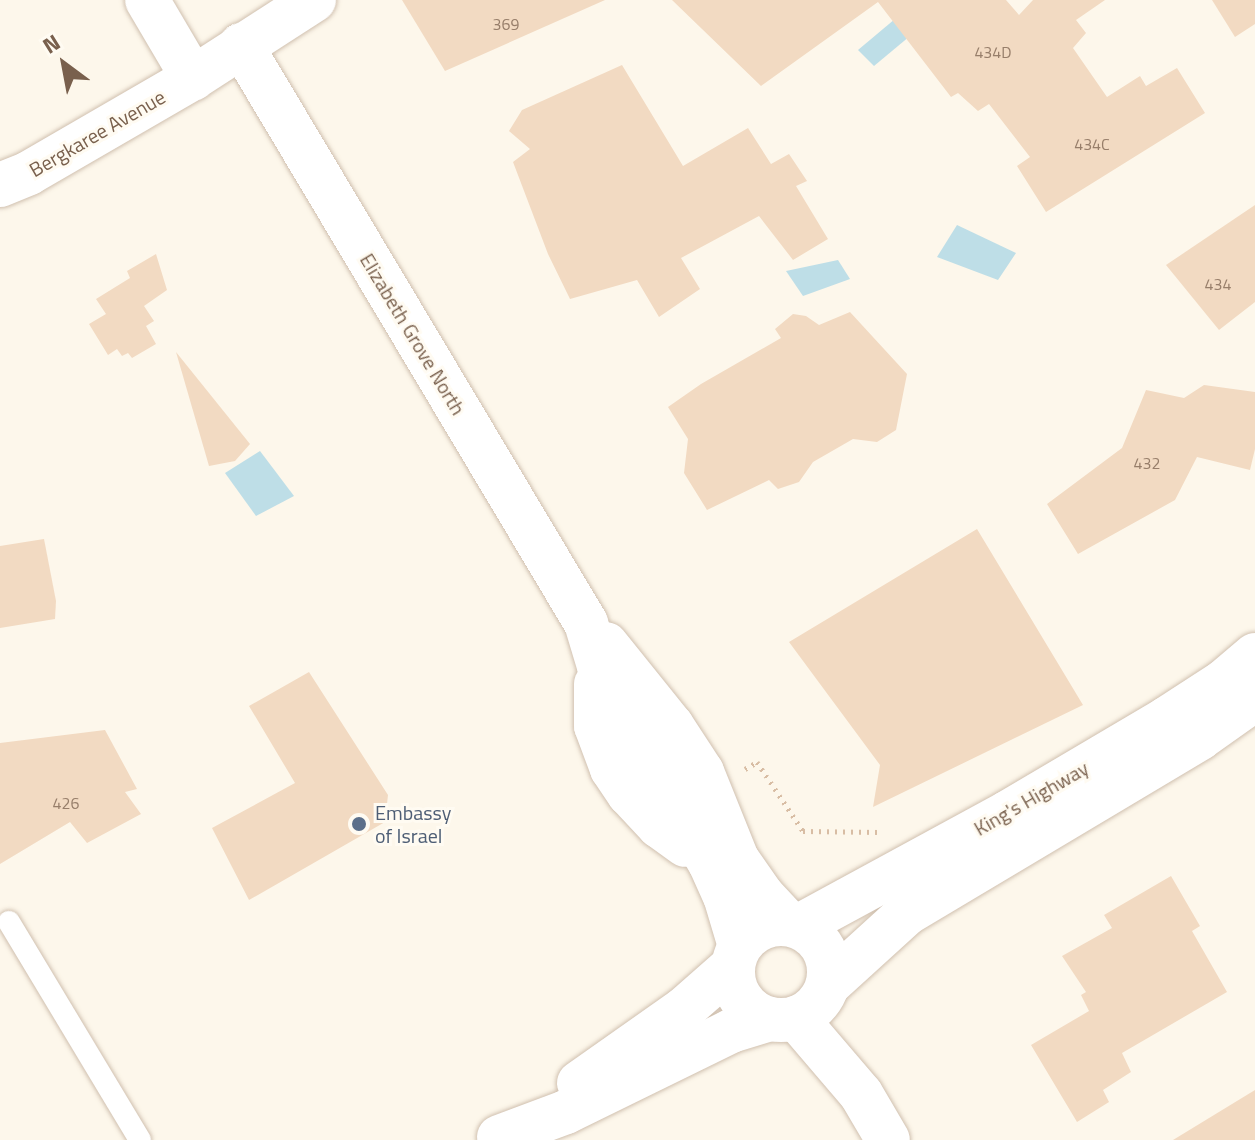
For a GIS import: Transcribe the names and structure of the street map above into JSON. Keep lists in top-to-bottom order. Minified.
{"streets":{"street":["Bergkaree Avenue","Elizabeth Grove North","King's Highway"]},"crossings":[["Bergkaree Avenue","Elizabeth Grove North"],["Elizabeth Grove North","King's Highway"]],"places":["Embassy of Israel"],"house_numbers":["369","434D","434C","434","432","426"],"north":"top left"}
